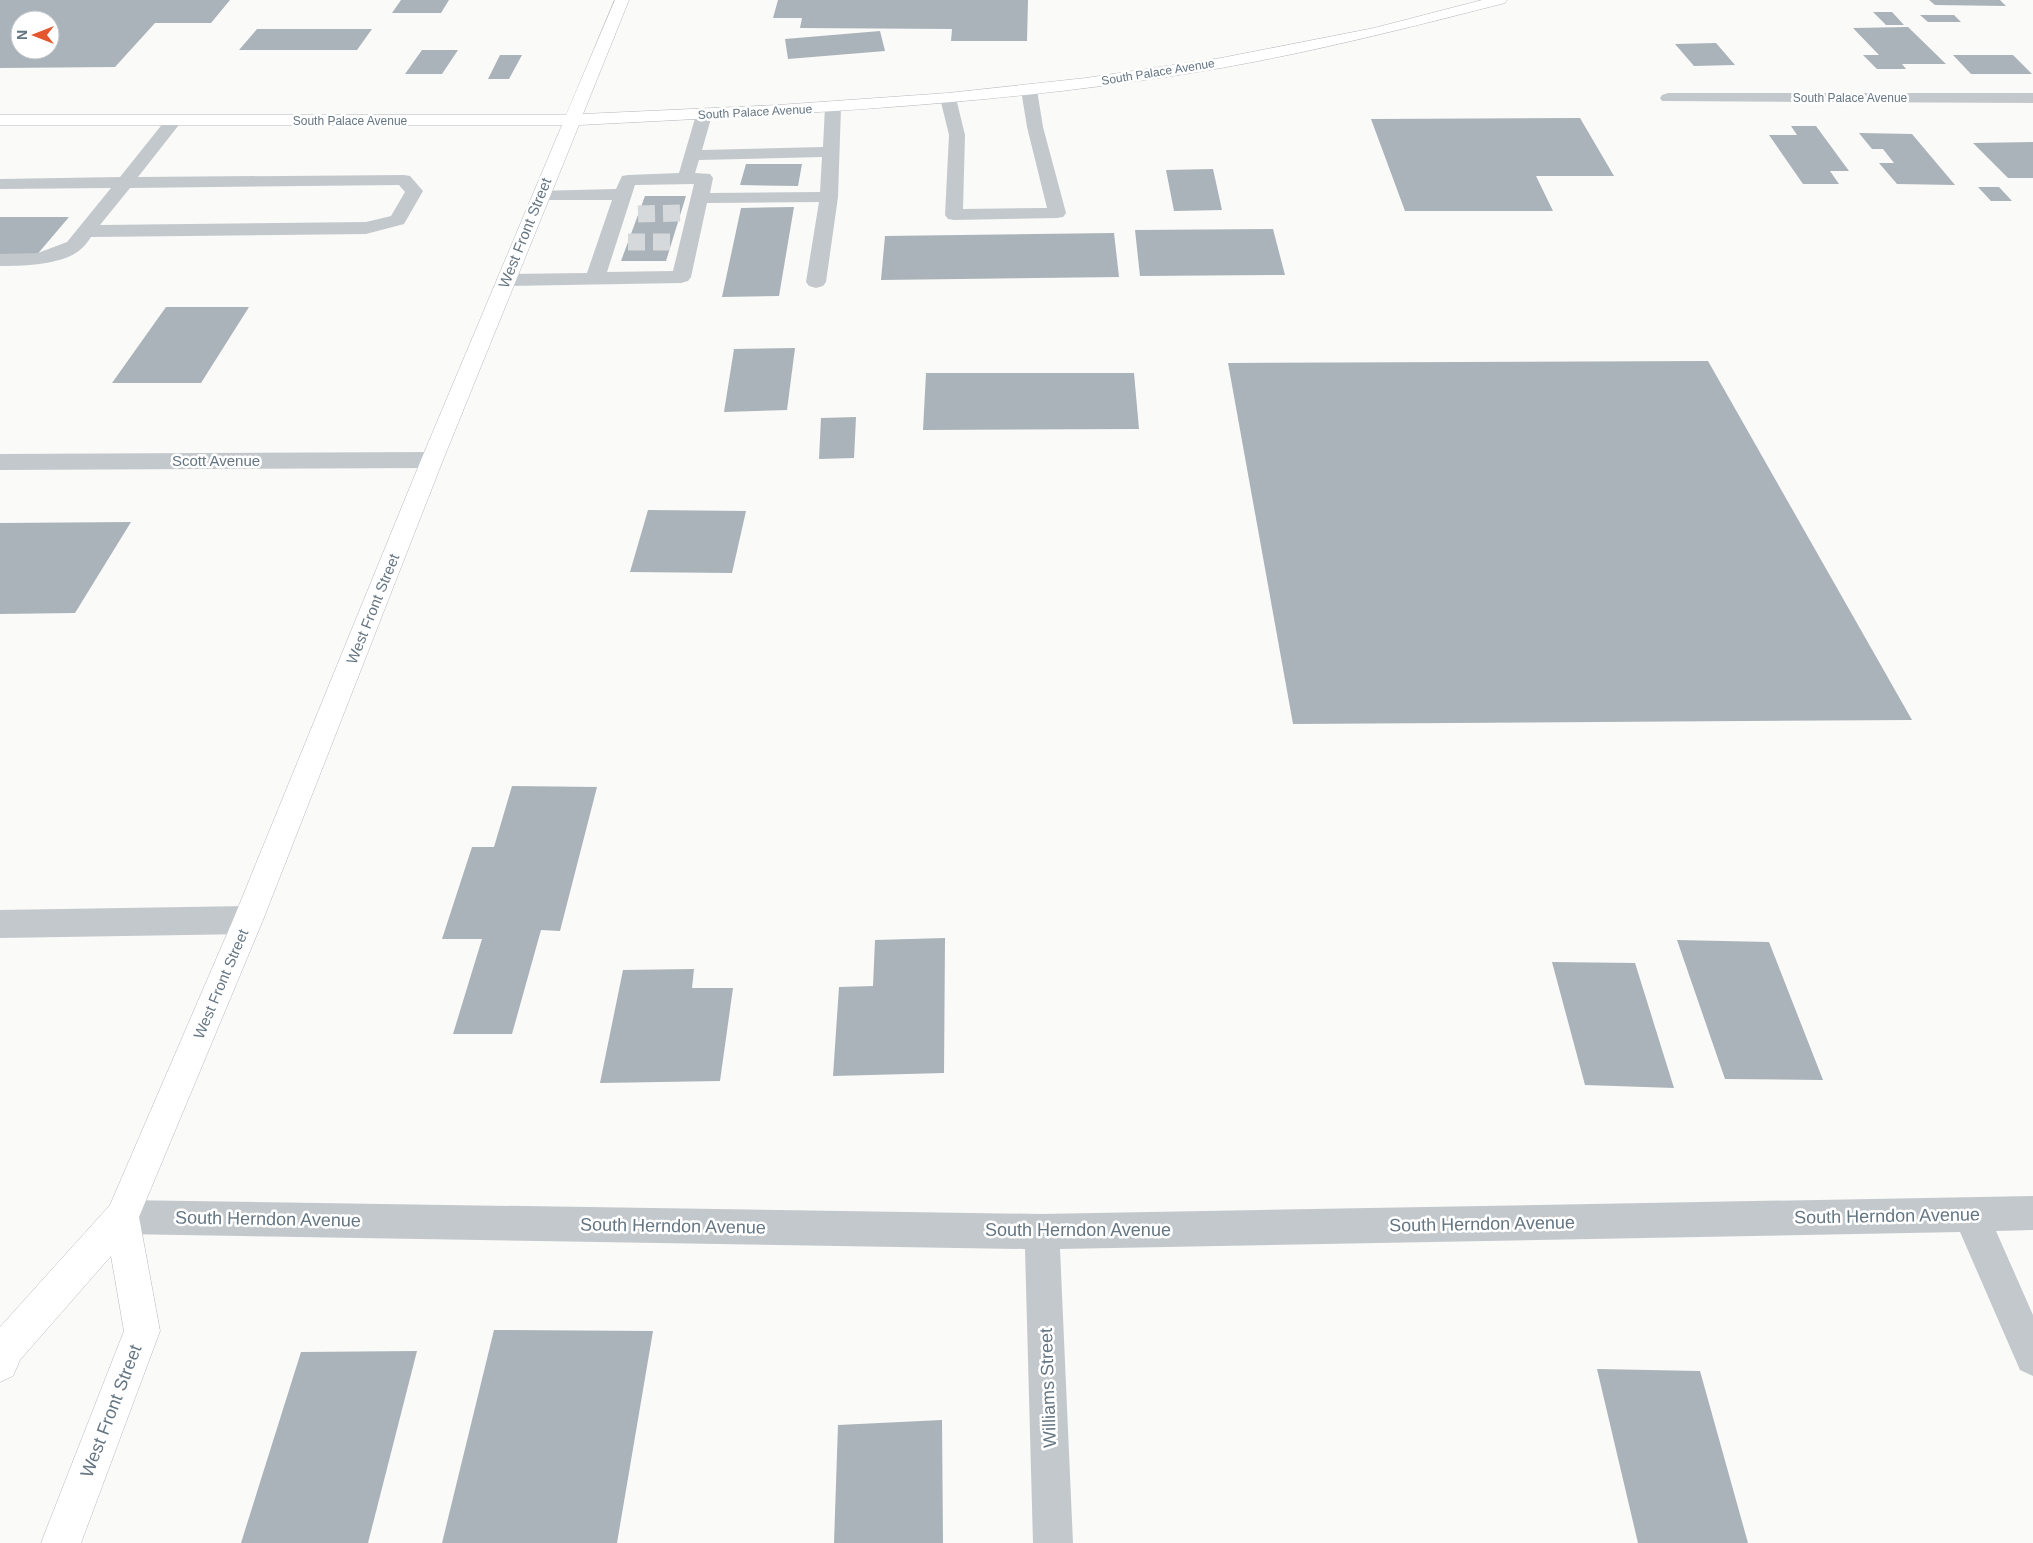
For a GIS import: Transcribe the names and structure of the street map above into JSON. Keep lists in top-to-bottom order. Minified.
{"streets":{"main road":["South Palace Avenue","West Front Street"],"street":["Scott Avenue","South Herndon Avenue","Williams Street"]},"crossings":[["South Palace Avenue","West Front Street"],["West Front Street","Scott Avenue"],["West Front Street","South Herndon Avenue"],["South Herndon Avenue","Williams Street"]],"north":"left"}
